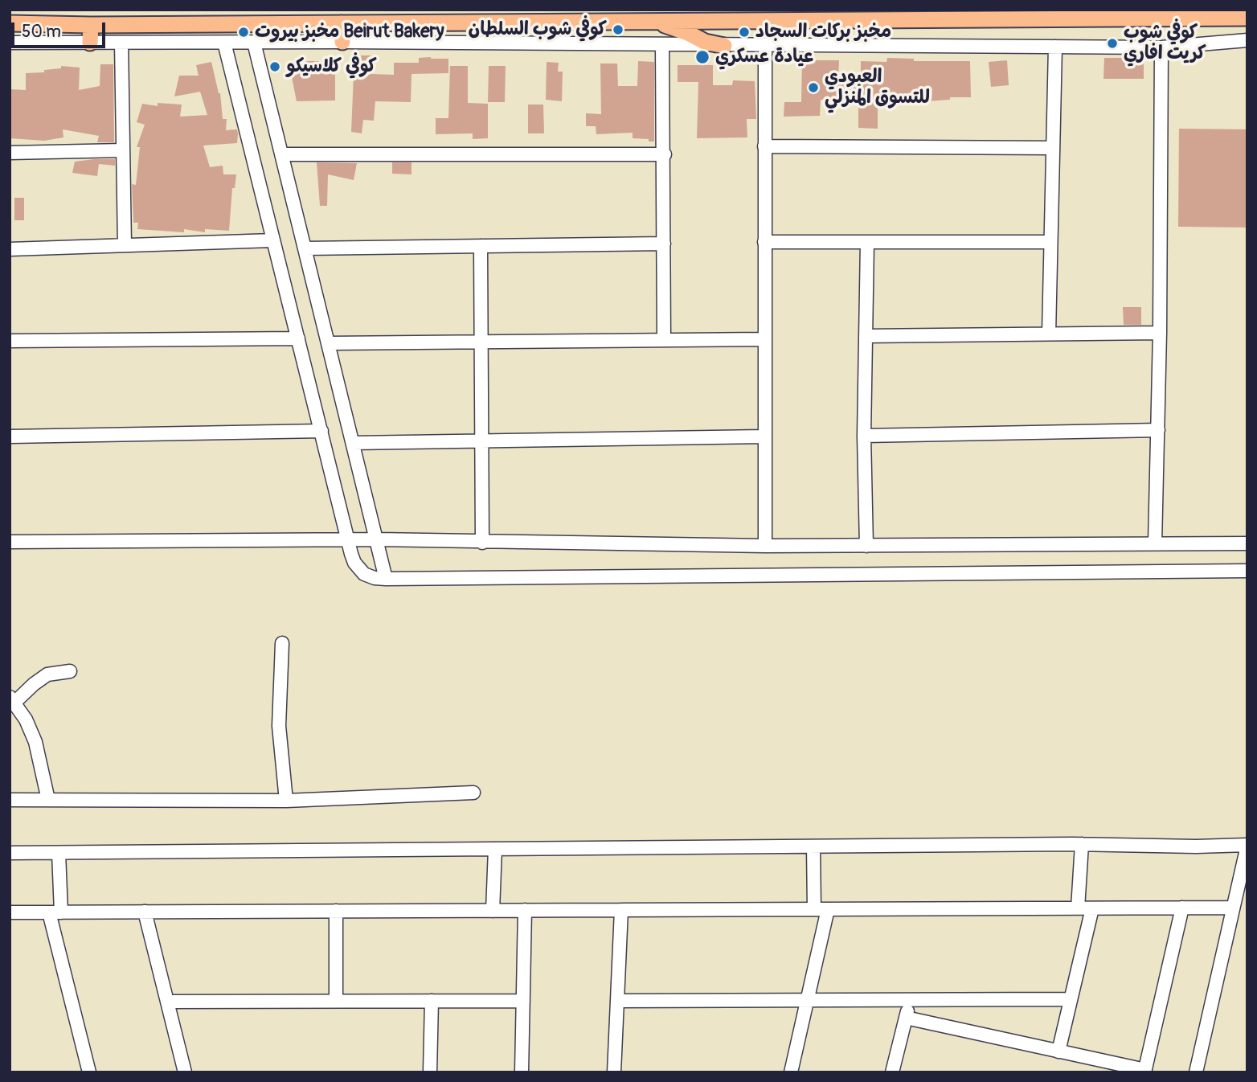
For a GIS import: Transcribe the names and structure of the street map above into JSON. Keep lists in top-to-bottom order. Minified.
{"places":["كوفي شوب السلطان","مخبز بيروت Beirut Bakery","مخبز بركات السجاد","كوفي شوب كريت افاري","عيادة عسكري","كوفي كلاسيكو","العبودي للتسوق المنزلي"],"scale_bar":"50 m"}
